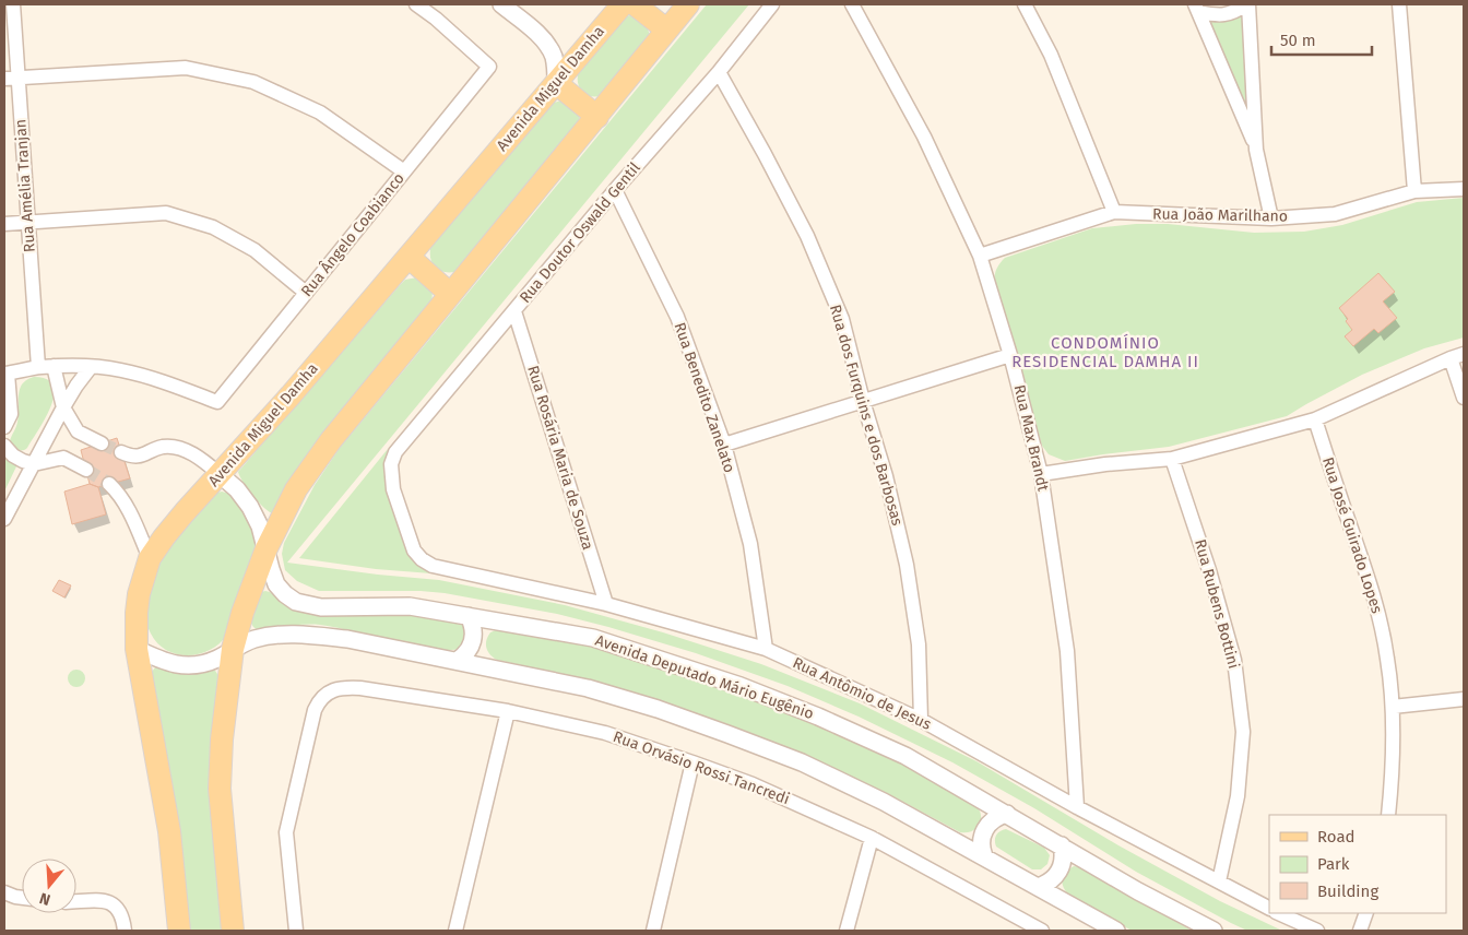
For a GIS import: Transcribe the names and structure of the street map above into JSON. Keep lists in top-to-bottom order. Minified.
{"streets":{"main road":["Avenida Miguel Damha"],"street":["Rua Amélia Tranjan","Rua João Marilhano","Rua Doutor Oswald Gentil","Rua Ângelo Coabianco","Rua Benedito Zanelato","Rua dos Furquins e dos Barbosas","Rua Max Brandt","Rua Rosária Maria de Souza","Rua José Guirado Lopes","Rua Rubens Bottini","Avenida Deputado Mário Eugênio","Rua Antômio de Jesus","Rua Orvásio Rossi Tancredi"]},"crossings":[["Avenida Miguel Damha","Avenida Deputado Mário Eugênio"],["Rua João Marilhano","Rua Max Brandt"],["Rua Doutor Oswald Gentil","Rua Benedito Zanelato"],["Rua Doutor Oswald Gentil","Rua dos Furquins e dos Barbosas"],["Rua Doutor Oswald Gentil","Rua Rosária Maria de Souza"],["Rua Doutor Oswald Gentil","Rua Antômio de Jesus"],["Rua Benedito Zanelato","Rua Antômio de Jesus"],["Rua dos Furquins e dos Barbosas","Rua Antômio de Jesus"],["Rua Max Brandt","Rua Antômio de Jesus"],["Rua Rosária Maria de Souza","Rua Antômio de Jesus"],["Rua Rubens Bottini","Rua Antômio de Jesus"]],"districts":["CONDOMÍNIO RESIDENCIAL DAMHA II"],"legend":["Road","Park","Building"],"scale_bar":"50 m","north":"bottom"}
